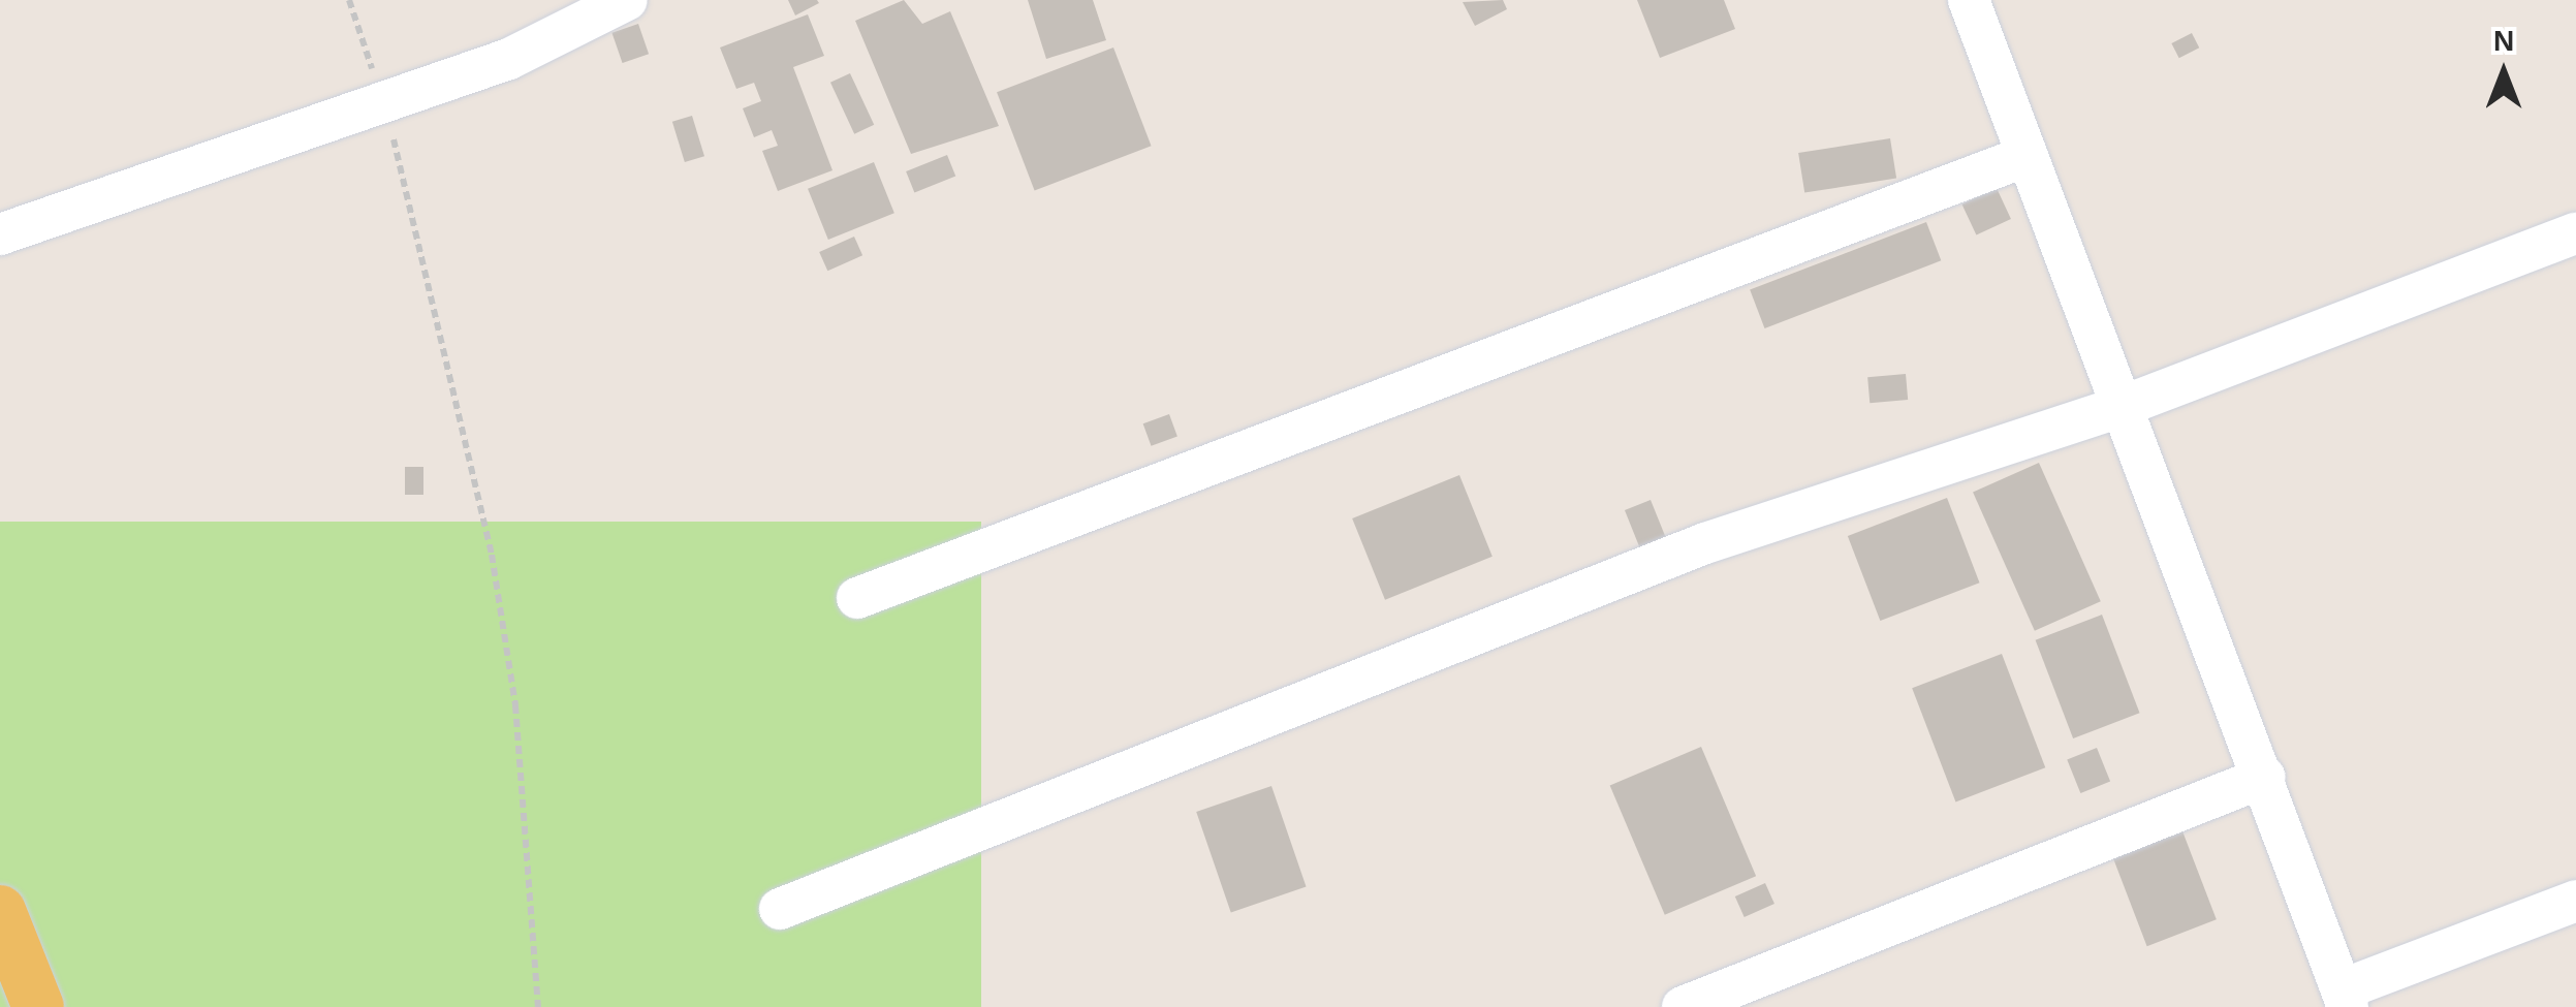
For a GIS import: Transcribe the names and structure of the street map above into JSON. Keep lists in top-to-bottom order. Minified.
{"north":"top"}
